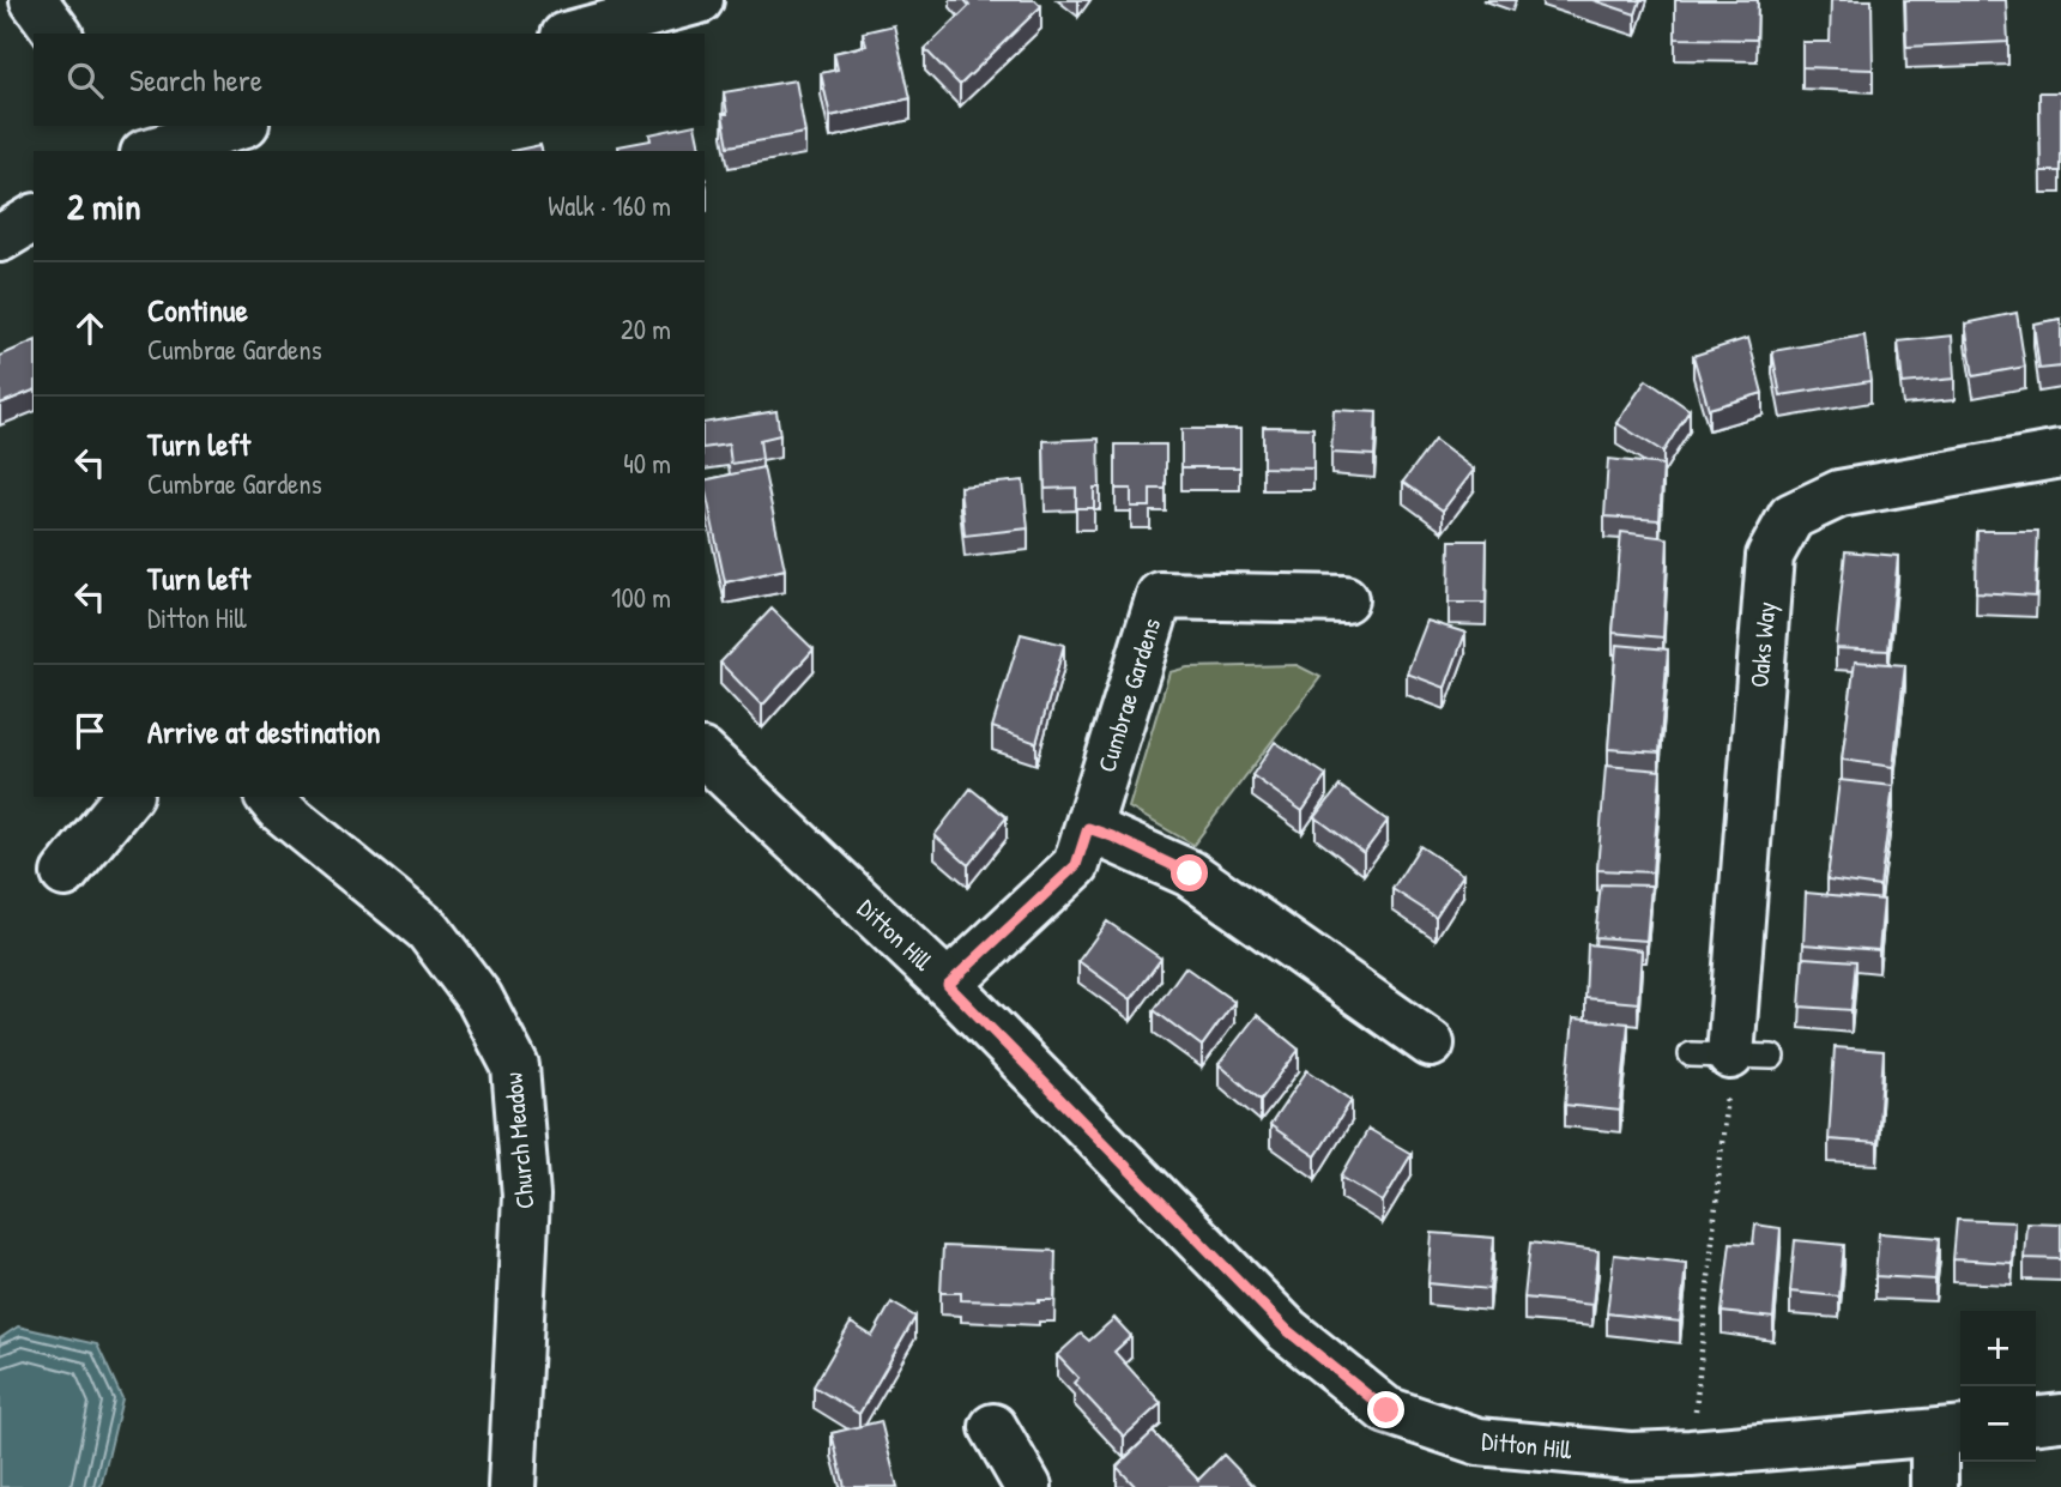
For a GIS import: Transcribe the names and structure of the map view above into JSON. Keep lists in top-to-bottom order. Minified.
{"streets":{"street":["Oaks Way","Cumbrae Gardens","Ditton Hill","Church Meadow"]},"crossings":[["Cumbrae Gardens","Ditton Hill"]],"page":{"search":"Search here","heading":["2 min","Walk · 160 m"],"list":[["Continue","Cumbrae Gardens","20 m"],["Turn left","Cumbrae Gardens","40 m"],["Turn left","Ditton Hill","100 m"],"Arrive at destination"],"map_buttons":["+","−"]}}
